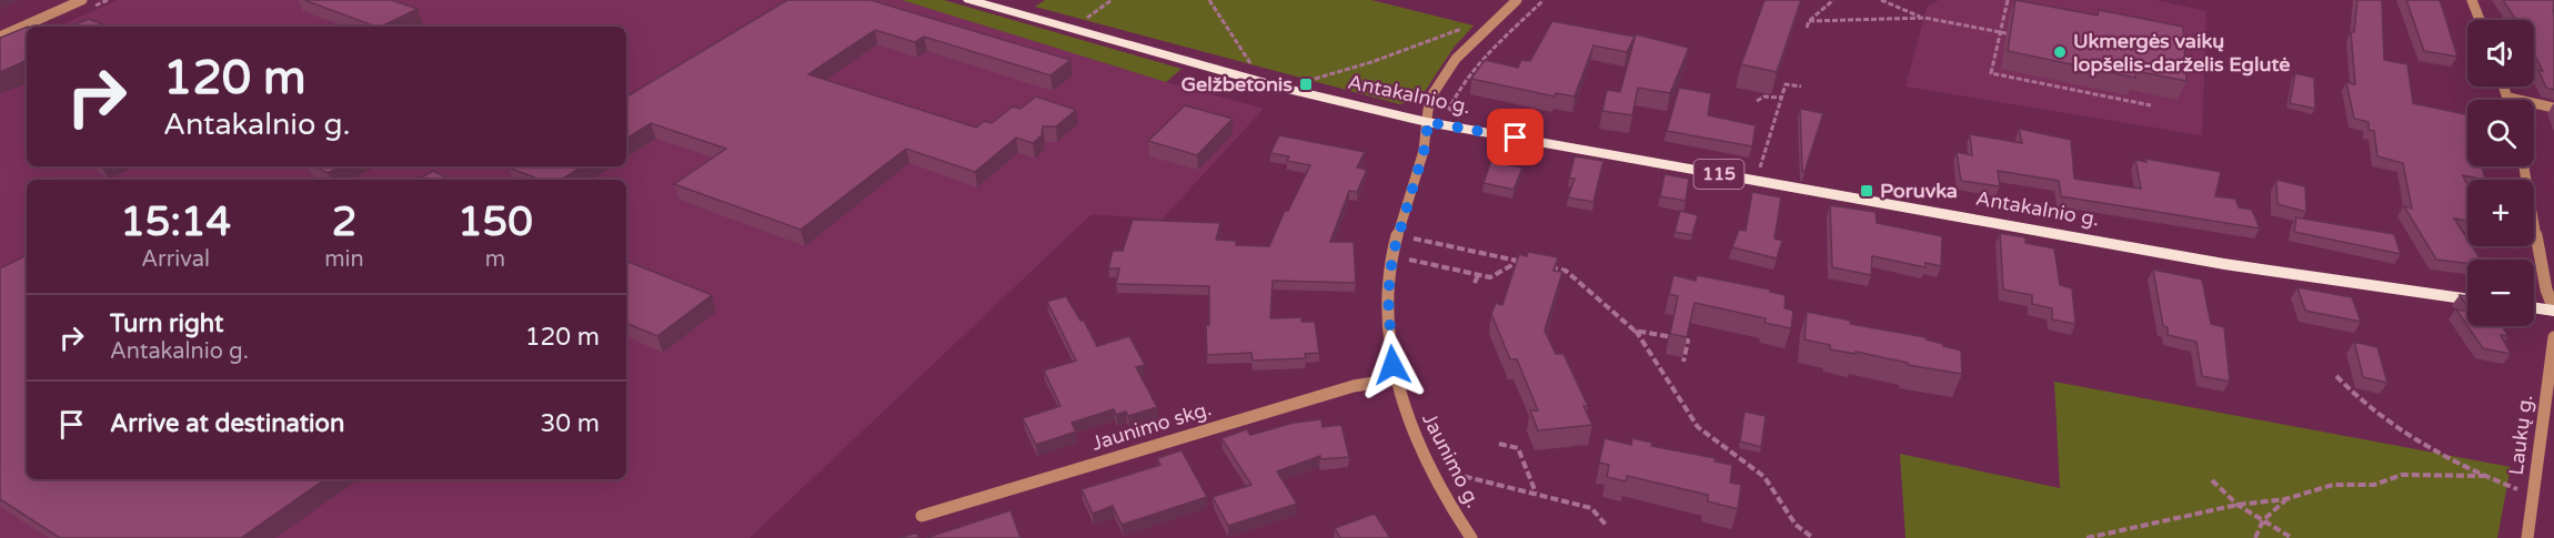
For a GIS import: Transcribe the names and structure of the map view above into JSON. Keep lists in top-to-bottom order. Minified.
{"streets":{"main road":["Antakalnio g.","115"],"street":["Jaunimo skg.","Laukų g.","Jaunimo g."]},"crossings":[["Antakalnio g.","Jaunimo g."],["Jaunimo skg.","Jaunimo g."]],"places":{"other":["Ukmergės vaikų lopšelis-darželis Eglutė"],"transit":["Gelžbetonis","Poruvka"]},"page":{"map_buttons":["+","−"],"turn":["120 m","Antakalnio g."],"eta":["15:14","Arrival","2","min","150","m"],"list":[{"name":"Turn right","note":"Antakalnio g.","value":"120 m"},{"name":"Arrive at destination","value":"30 m"}]}}
